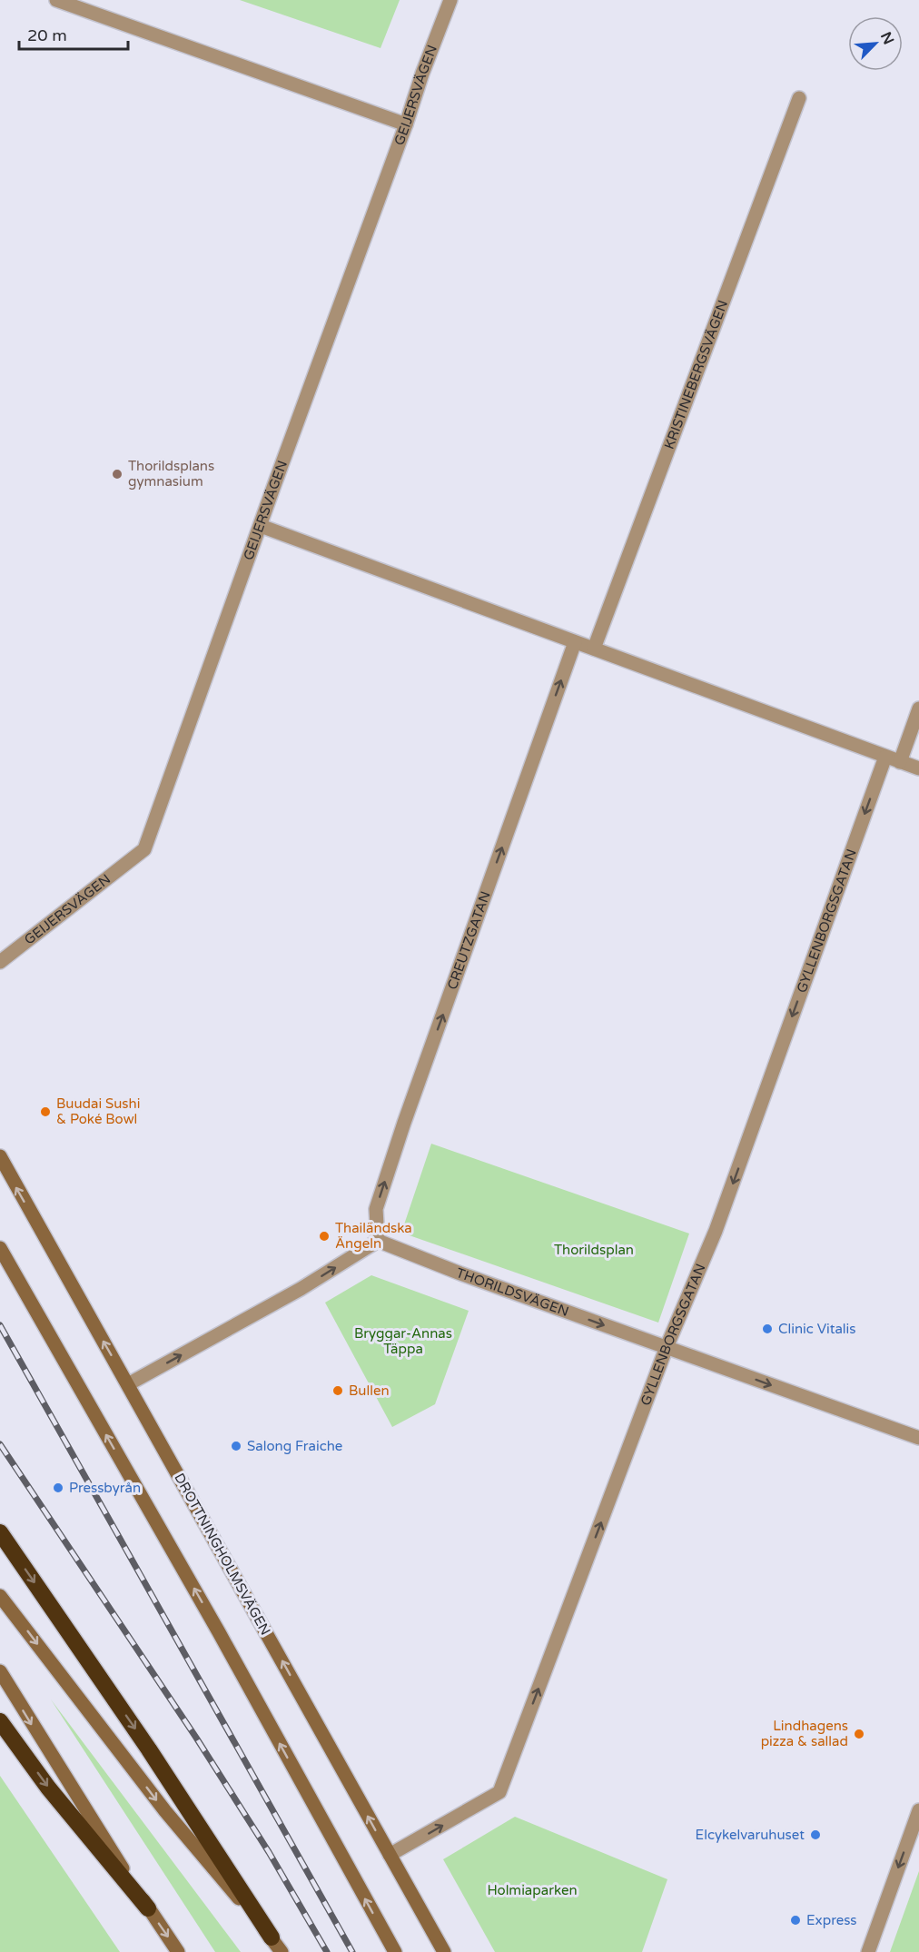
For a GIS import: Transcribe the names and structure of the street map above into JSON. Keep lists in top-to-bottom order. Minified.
{"streets":{"main road":["DROTTNINGHOLMSVÄGEN"],"street":["GEIJERSVÄGEN","KRISTINEBERGSVÄGEN","GYLLENBORGSGATAN","CREUTZGATAN","THORILDSVÄGEN"]},"crossings":[["GYLLENBORGSGATAN","THORILDSVÄGEN"],["GYLLENBORGSGATAN","DROTTNINGHOLMSVÄGEN"],["CREUTZGATAN","THORILDSVÄGEN"]],"one_way":["CREUTZGATAN","THORILDSVÄGEN"],"parks":["Thorildsplan","Bryggar-Annas Täppa","Holmiaparken"],"places":["Thorildsplans gymnasium","Buudai Sushi & Poké Bowl","Thailändska Ängeln","Clinic Vitalis","Bullen","Salong Fraiche","Pressbyrån","Lindhagens pizza & sallad","Elcykelvaruhuset","Express"],"scale_bar":"20 m","north":"top right"}
